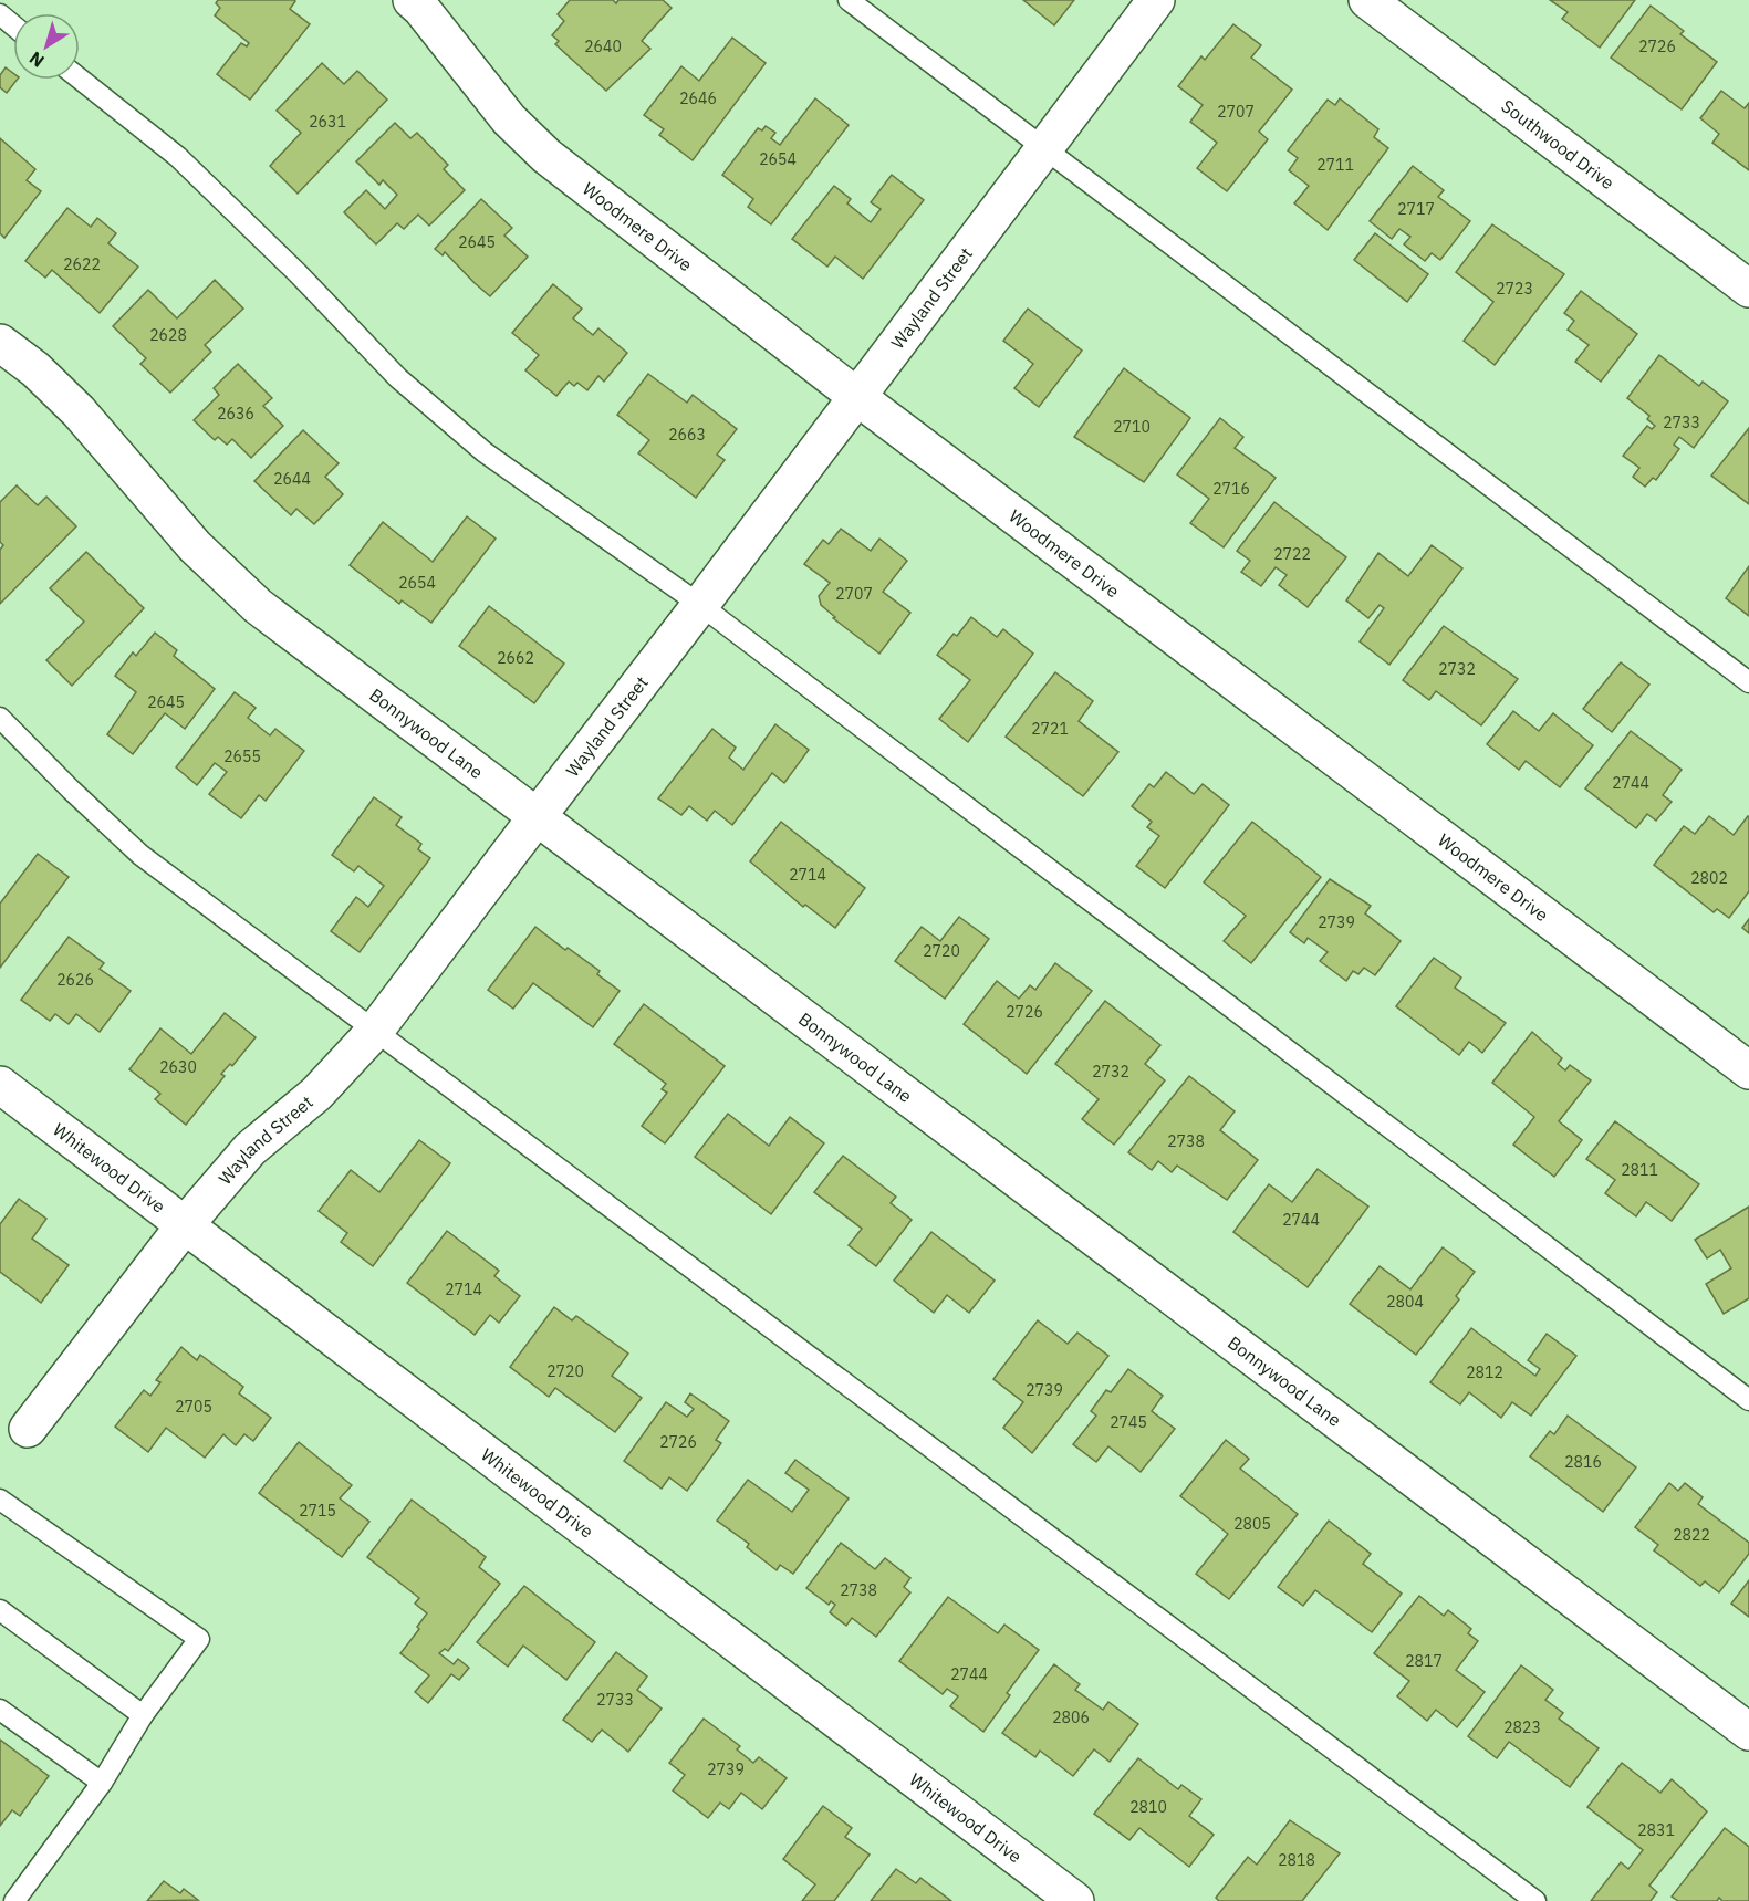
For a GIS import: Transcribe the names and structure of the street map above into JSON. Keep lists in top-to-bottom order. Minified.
{"streets":{"street":["Southwood Drive","Woodmere Drive","Wayland Street","Bonnywood Lane","Whitewood Drive"]},"crossings":[["Woodmere Drive","Wayland Street"],["Wayland Street","Bonnywood Lane"],["Wayland Street","Whitewood Drive"]],"house_numbers":["2640","2726","2646","2707","2631","2654","2711","2717","2645","2622","2723","2628","2636","2733","2710","2663","2644","2716","2722","2654","2707","2662","2732","2645","2721","2655","2744","2714","2802","2739","2720","2626","2726","2630","2732","2738","2811","2744","2714","2804","2720","2812","2739","2705","2745","2726","2816","2715","2805","2822","2738","2817","2744","2733","2806","2823","2739","2810","2831","2818"],"north":"bottom left"}
